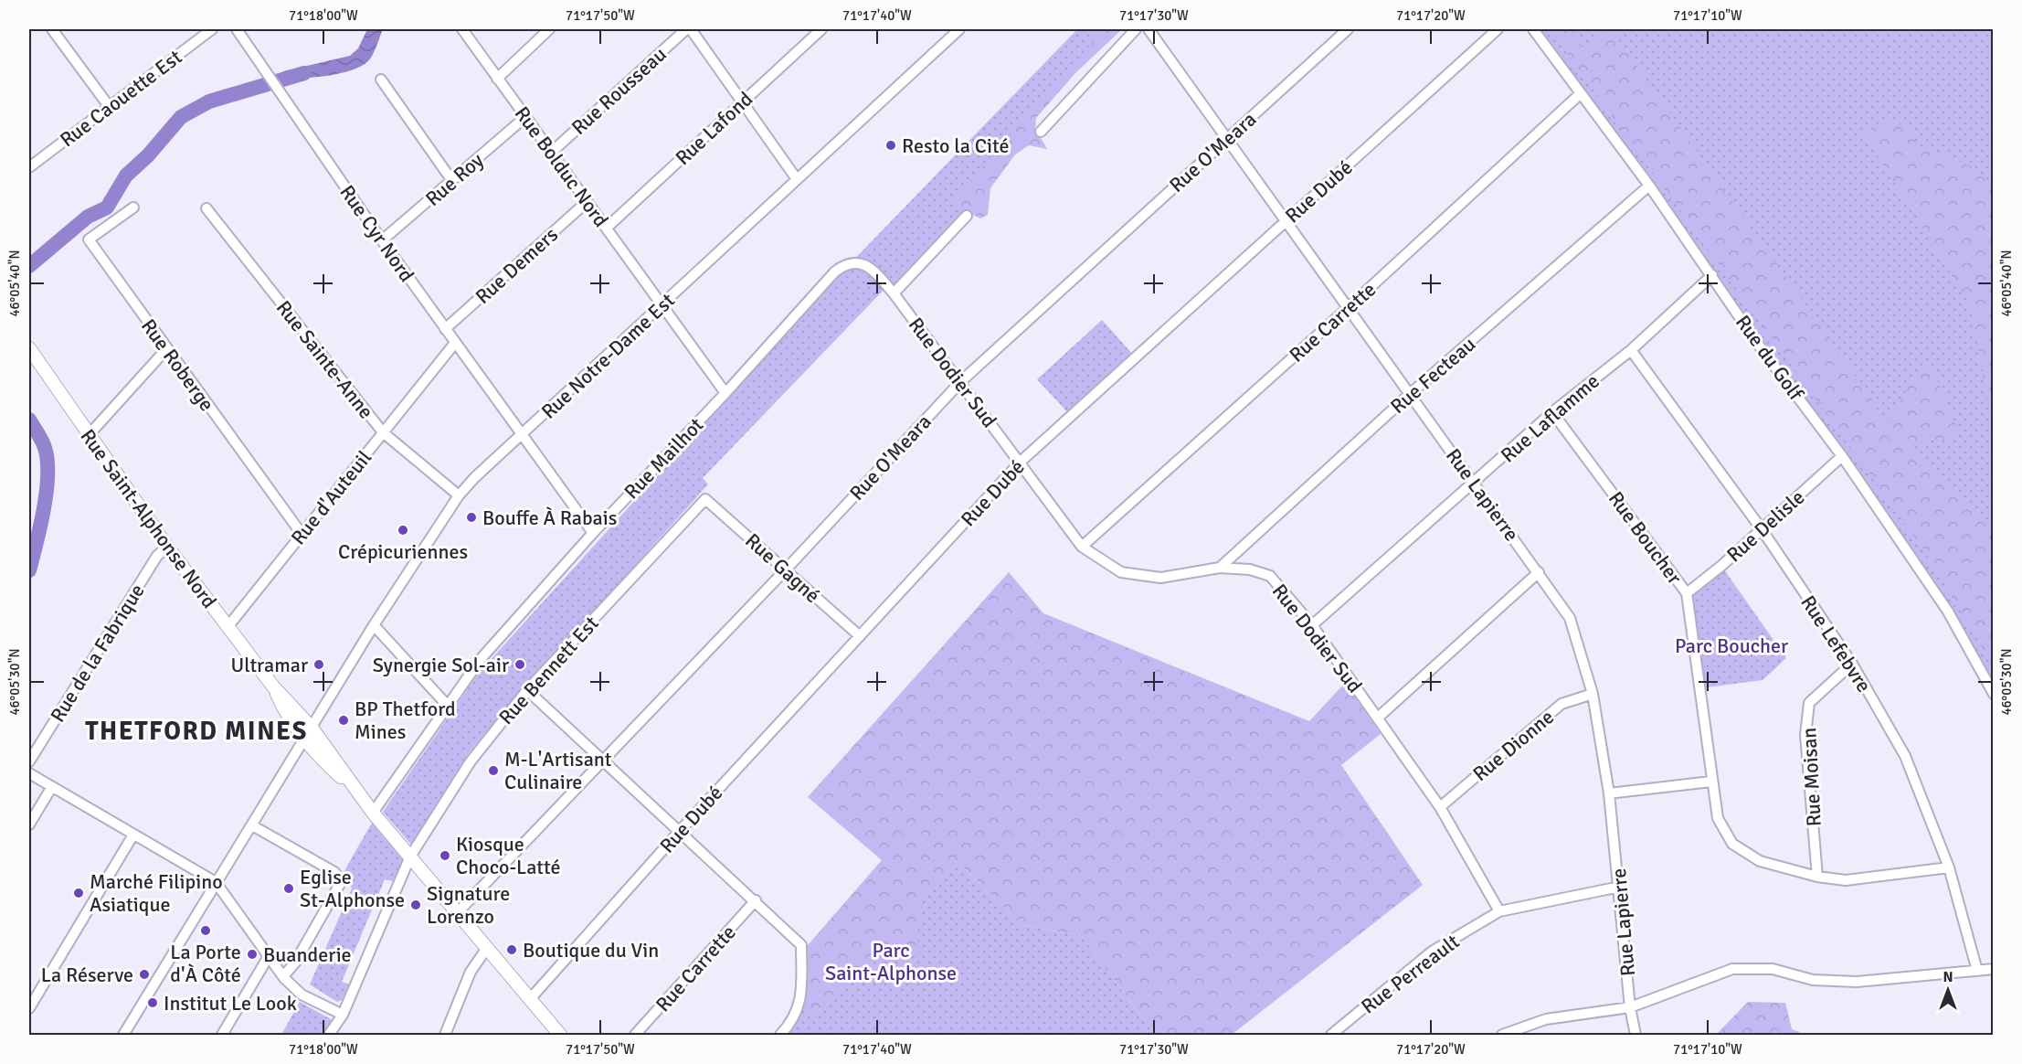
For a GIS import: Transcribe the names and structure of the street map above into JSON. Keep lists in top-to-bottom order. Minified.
{"streets":{"main road":["Rue Saint-Alphonse Nord"],"street":["Rue Rousseau","Rue Caouette Est","Rue Lafond","Rue O'Meara","Rue Bolduc Nord","Rue Roy","Rue Dubé","Rue Cyr Nord","Rue Demers","Rue Carrette","Rue Notre-Dame Est","Rue du Golf","Rue Sainte-Anne","Rue Roberge","Rue Dodier Sud","Rue Fecteau","Rue Laflamme","Rue Mailhot","Rue Lapierre","Rue d'Auteuil","Rue Delisle","Rue Boucher","Rue Gagné","Rue Lefebvre","Rue de la Fabrique","Rue Bennett Est","Rue Dionne","Rue Moisan","Rue Perreault"]},"crossings":[["Rue Rousseau","Rue Bolduc Nord"],["Rue Lafond","Rue Bolduc Nord"],["Rue O'Meara","Rue Dodier Sud"],["Rue O'Meara","Rue Lapierre"],["Rue O'Meara","Rue Saint-Alphonse Nord"],["Rue O'Meara","Rue Gagné"],["Rue Bolduc Nord","Rue Roy"],["Rue Bolduc Nord","Rue Demers"],["Rue Bolduc Nord","Rue Notre-Dame Est"],["Rue Bolduc Nord","Rue Mailhot"],["Rue Roy","Rue Cyr Nord"],["Rue Dubé","Rue Dodier Sud"],["Rue Dubé","Rue Lapierre"],["Rue Dubé","Rue Saint-Alphonse Nord"],["Rue Dubé","Rue Gagné"],["Rue Cyr Nord","Rue Demers"],["Rue Cyr Nord","Rue Notre-Dame Est"],["Rue Cyr Nord","Rue Mailhot"],["Rue Cyr Nord","Rue d'Auteuil"],["Rue Carrette","Rue du Golf"],["Rue Carrette","Rue Dodier Sud"],["Rue Carrette","Rue Lapierre"],["Rue Notre-Dame Est","Rue Sainte-Anne"],["Rue Notre-Dame Est","Rue Saint-Alphonse Nord"],["Rue du Golf","Rue Fecteau"],["Rue du Golf","Rue Laflamme"],["Rue du Golf","Rue Delisle"],["Rue Sainte-Anne","Rue d'Auteuil"],["Rue Roberge","Rue d'Auteuil"],["Rue Dodier Sud","Rue Fecteau"],["Rue Dodier Sud","Rue Laflamme"],["Rue Dodier Sud","Rue Mailhot"],["Rue Dodier Sud","Rue Dionne"],["Rue Dodier Sud","Rue Perreault"],["Rue Fecteau","Rue Lapierre"],["Rue Laflamme","Rue Lapierre"],["Rue Laflamme","Rue Boucher"],["Rue Laflamme","Rue Lefebvre"],["Rue Mailhot","Rue Saint-Alphonse Nord"],["Rue Lapierre","Rue Dionne"],["Rue Lapierre","Rue Perreault"],["Rue d'Auteuil","Rue Saint-Alphonse Nord"],["Rue Saint-Alphonse Nord","Rue de la Fabrique"],["Rue Saint-Alphonse Nord","Rue Bennett Est"],["Rue Delisle","Rue Boucher"],["Rue Delisle","Rue Lefebvre"],["Rue Boucher","Rue Lefebvre"],["Rue Boucher","Rue Moisan"],["Rue Gagné","Rue Bennett Est"],["Rue Lefebvre","Rue Moisan"]],"districts":["THETFORD MINES"],"parks":["Parc Boucher","Parc Saint-Alphonse"],"places":["Resto la Cité","Bouffe À Rabais","Crépicuriennes","Ultramar","Synergie Sol-air","BP Thetford Mines","M-L'Artisant Culinaire","Kiosque Choco-Latté","Eglise St-Alphonse","Marché Filipino Asiatique","Signature Lorenzo","La Porte d'À Côté","Boutique du Vin","Buanderie","La Réserve","Institut Le Look"],"north":"top","coordinates":["71°18'00\"W","71°17'50\"W","71°17'40\"W","71°17'30\"W","71°17'20\"W","71°17'10\"W","46°05'40\"N","46°05'30\"N"]}
